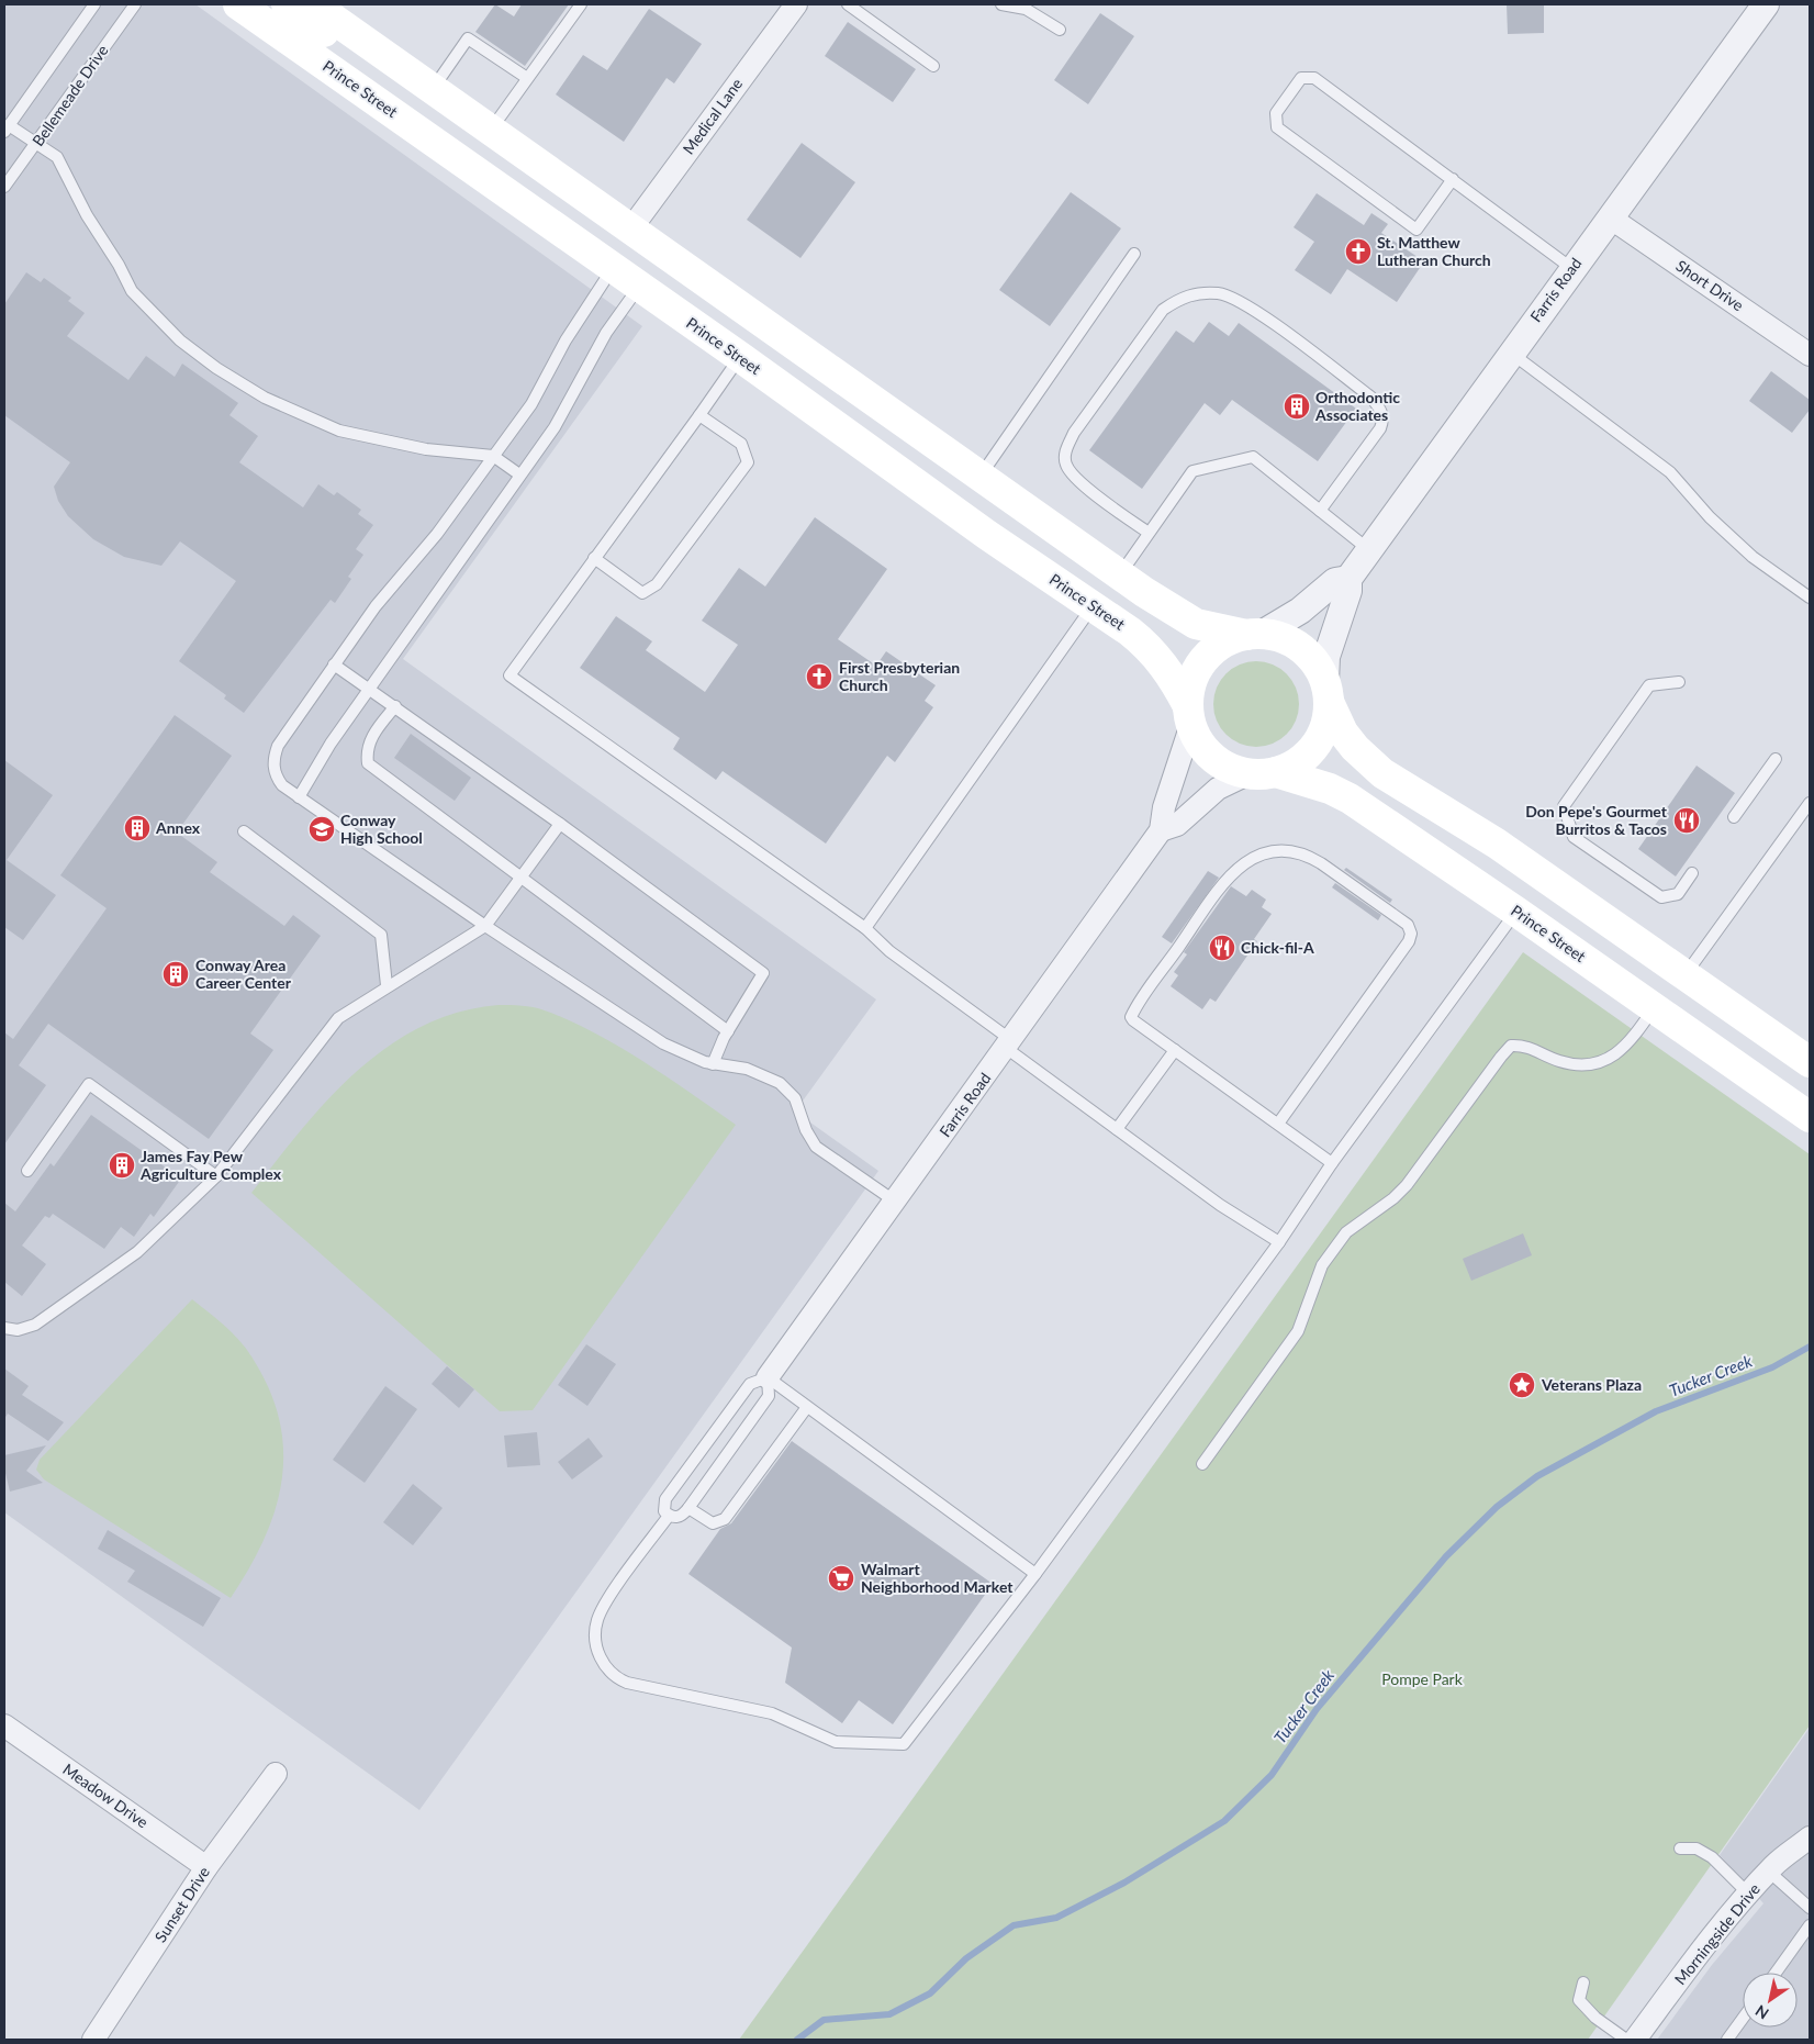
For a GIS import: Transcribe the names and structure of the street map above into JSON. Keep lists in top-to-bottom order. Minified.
{"streets":{"main road":["Prince Street"],"street":["Medical Lane","Short Drive","Farris Road","Meadow Drive","Sunset Drive","Morningside Drive"],"lane":["Bellemeade Drive"]},"crossings":[["Prince Street","Farris Road"],["Short Drive","Farris Road"],["Meadow Drive","Sunset Drive"]],"water":["Tucker Creek"],"parks":["Pompe Park"],"places":{"church":["St. Matthew Lutheran Church","First Presbyterian Church"],"building":["Orthodontic Associates","Annex","Conway Area Career Center","James Fay Pew Agriculture Complex"],"restaurant":["Don Pepe's Gourmet Burritos & Tacos","Chick-fil-A"],"school or university":["Conway High School"],"place":["Veterans Plaza"],"supermarket":["Walmart Neighborhood Market"]},"north":"bottom left"}
